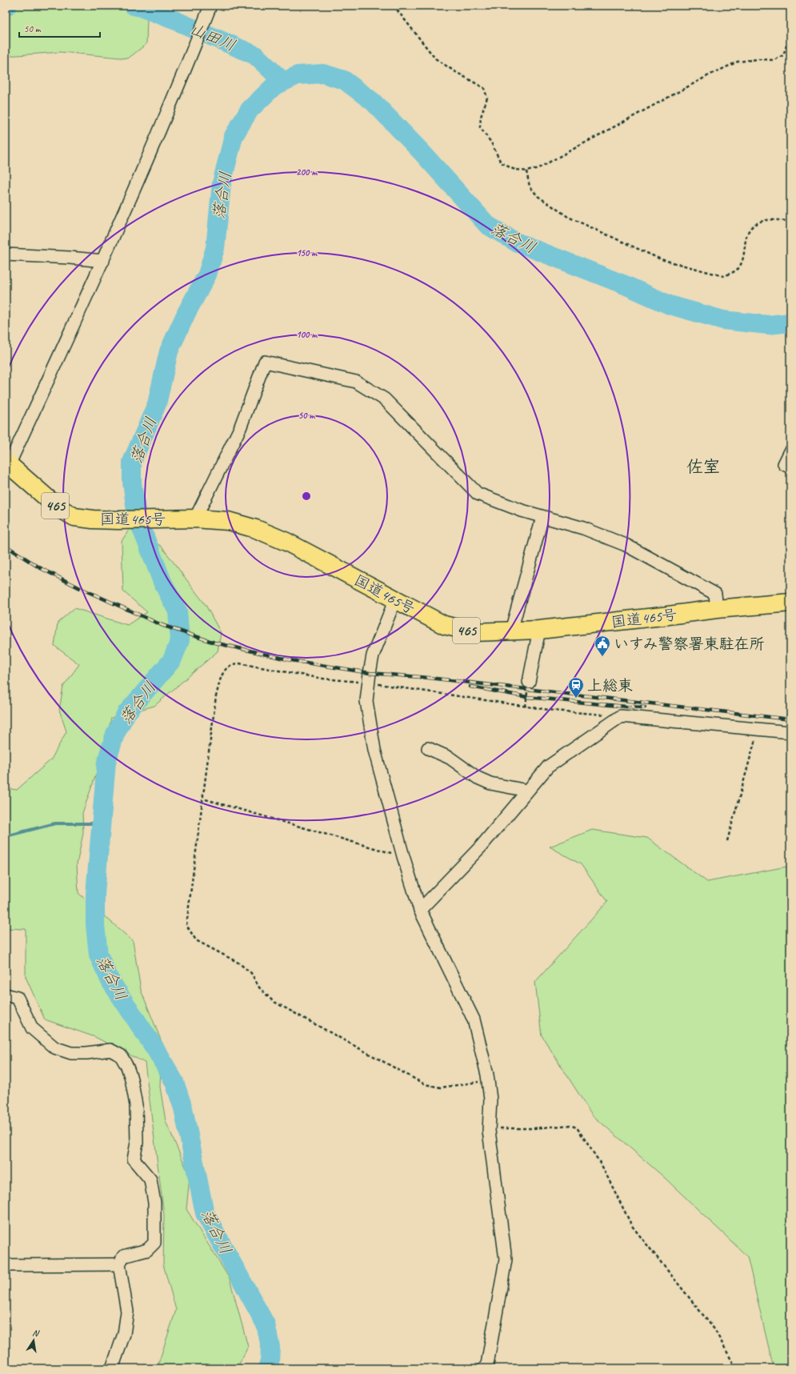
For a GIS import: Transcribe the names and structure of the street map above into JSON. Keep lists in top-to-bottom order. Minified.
{"streets":{"highway":["465","国道465号"]},"districts":["佐室"],"water":["山田川","落合川"],"places":{"public building":["いすみ警察署東駐在所"],"station":["上総東"]},"scale_bar":"50 m","north":"top","rings":["200 m","150 m","100 m","50 m"]}
